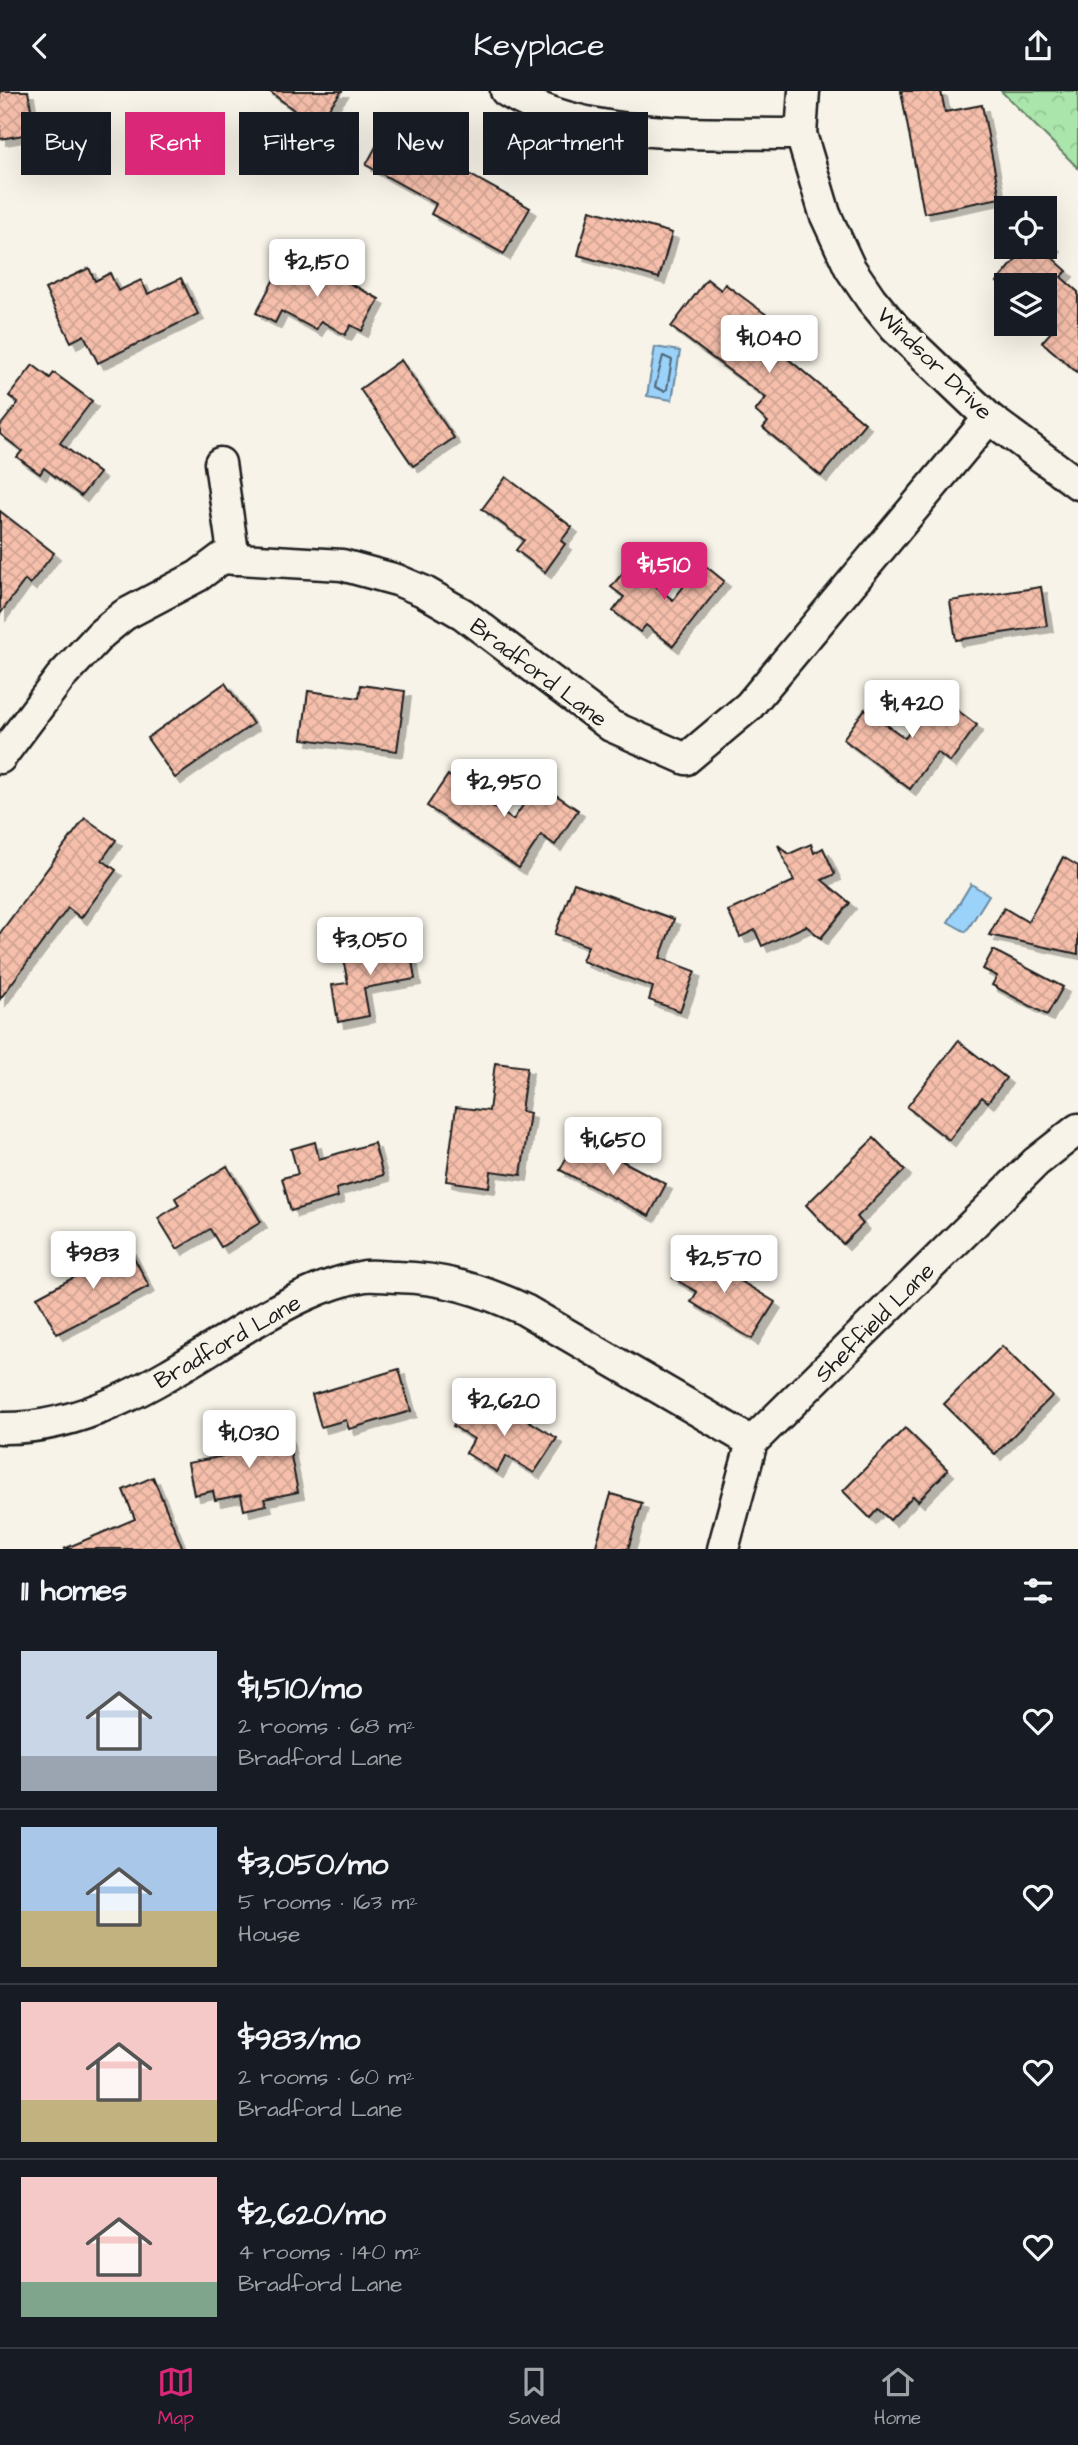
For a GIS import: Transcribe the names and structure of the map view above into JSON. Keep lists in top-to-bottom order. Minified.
{"streets":{"street":["Windsor Drive","Bradford Lane","Sheffield Lane"]},"crossings":[["Windsor Drive","Bradford Lane"],["Bradford Lane","Sheffield Lane"]],"page":{"header":"Keyplace","chip":["Buy","Rent","Filters","New","Apartment"],"price":["$2,150","$1,040","$1,510","$1,420","$2,950","$3,050","$1,650","$983","$2,570","$2,620","$1,030"],"heading":"11 homes","list":[{"name":"$1,510/mo","note":"2 rooms · 68 m² · Bradford Lane"},{"name":"$3,050/mo","note":"5 rooms · 163 m² · House"},{"name":"$983/mo","note":"2 rooms · 60 m² · Bradford Lane"},{"name":"$2,620/mo","note":"4 rooms · 140 m² · Bradford Lane"}],"tabs":["Map","Saved","Home"]}}
